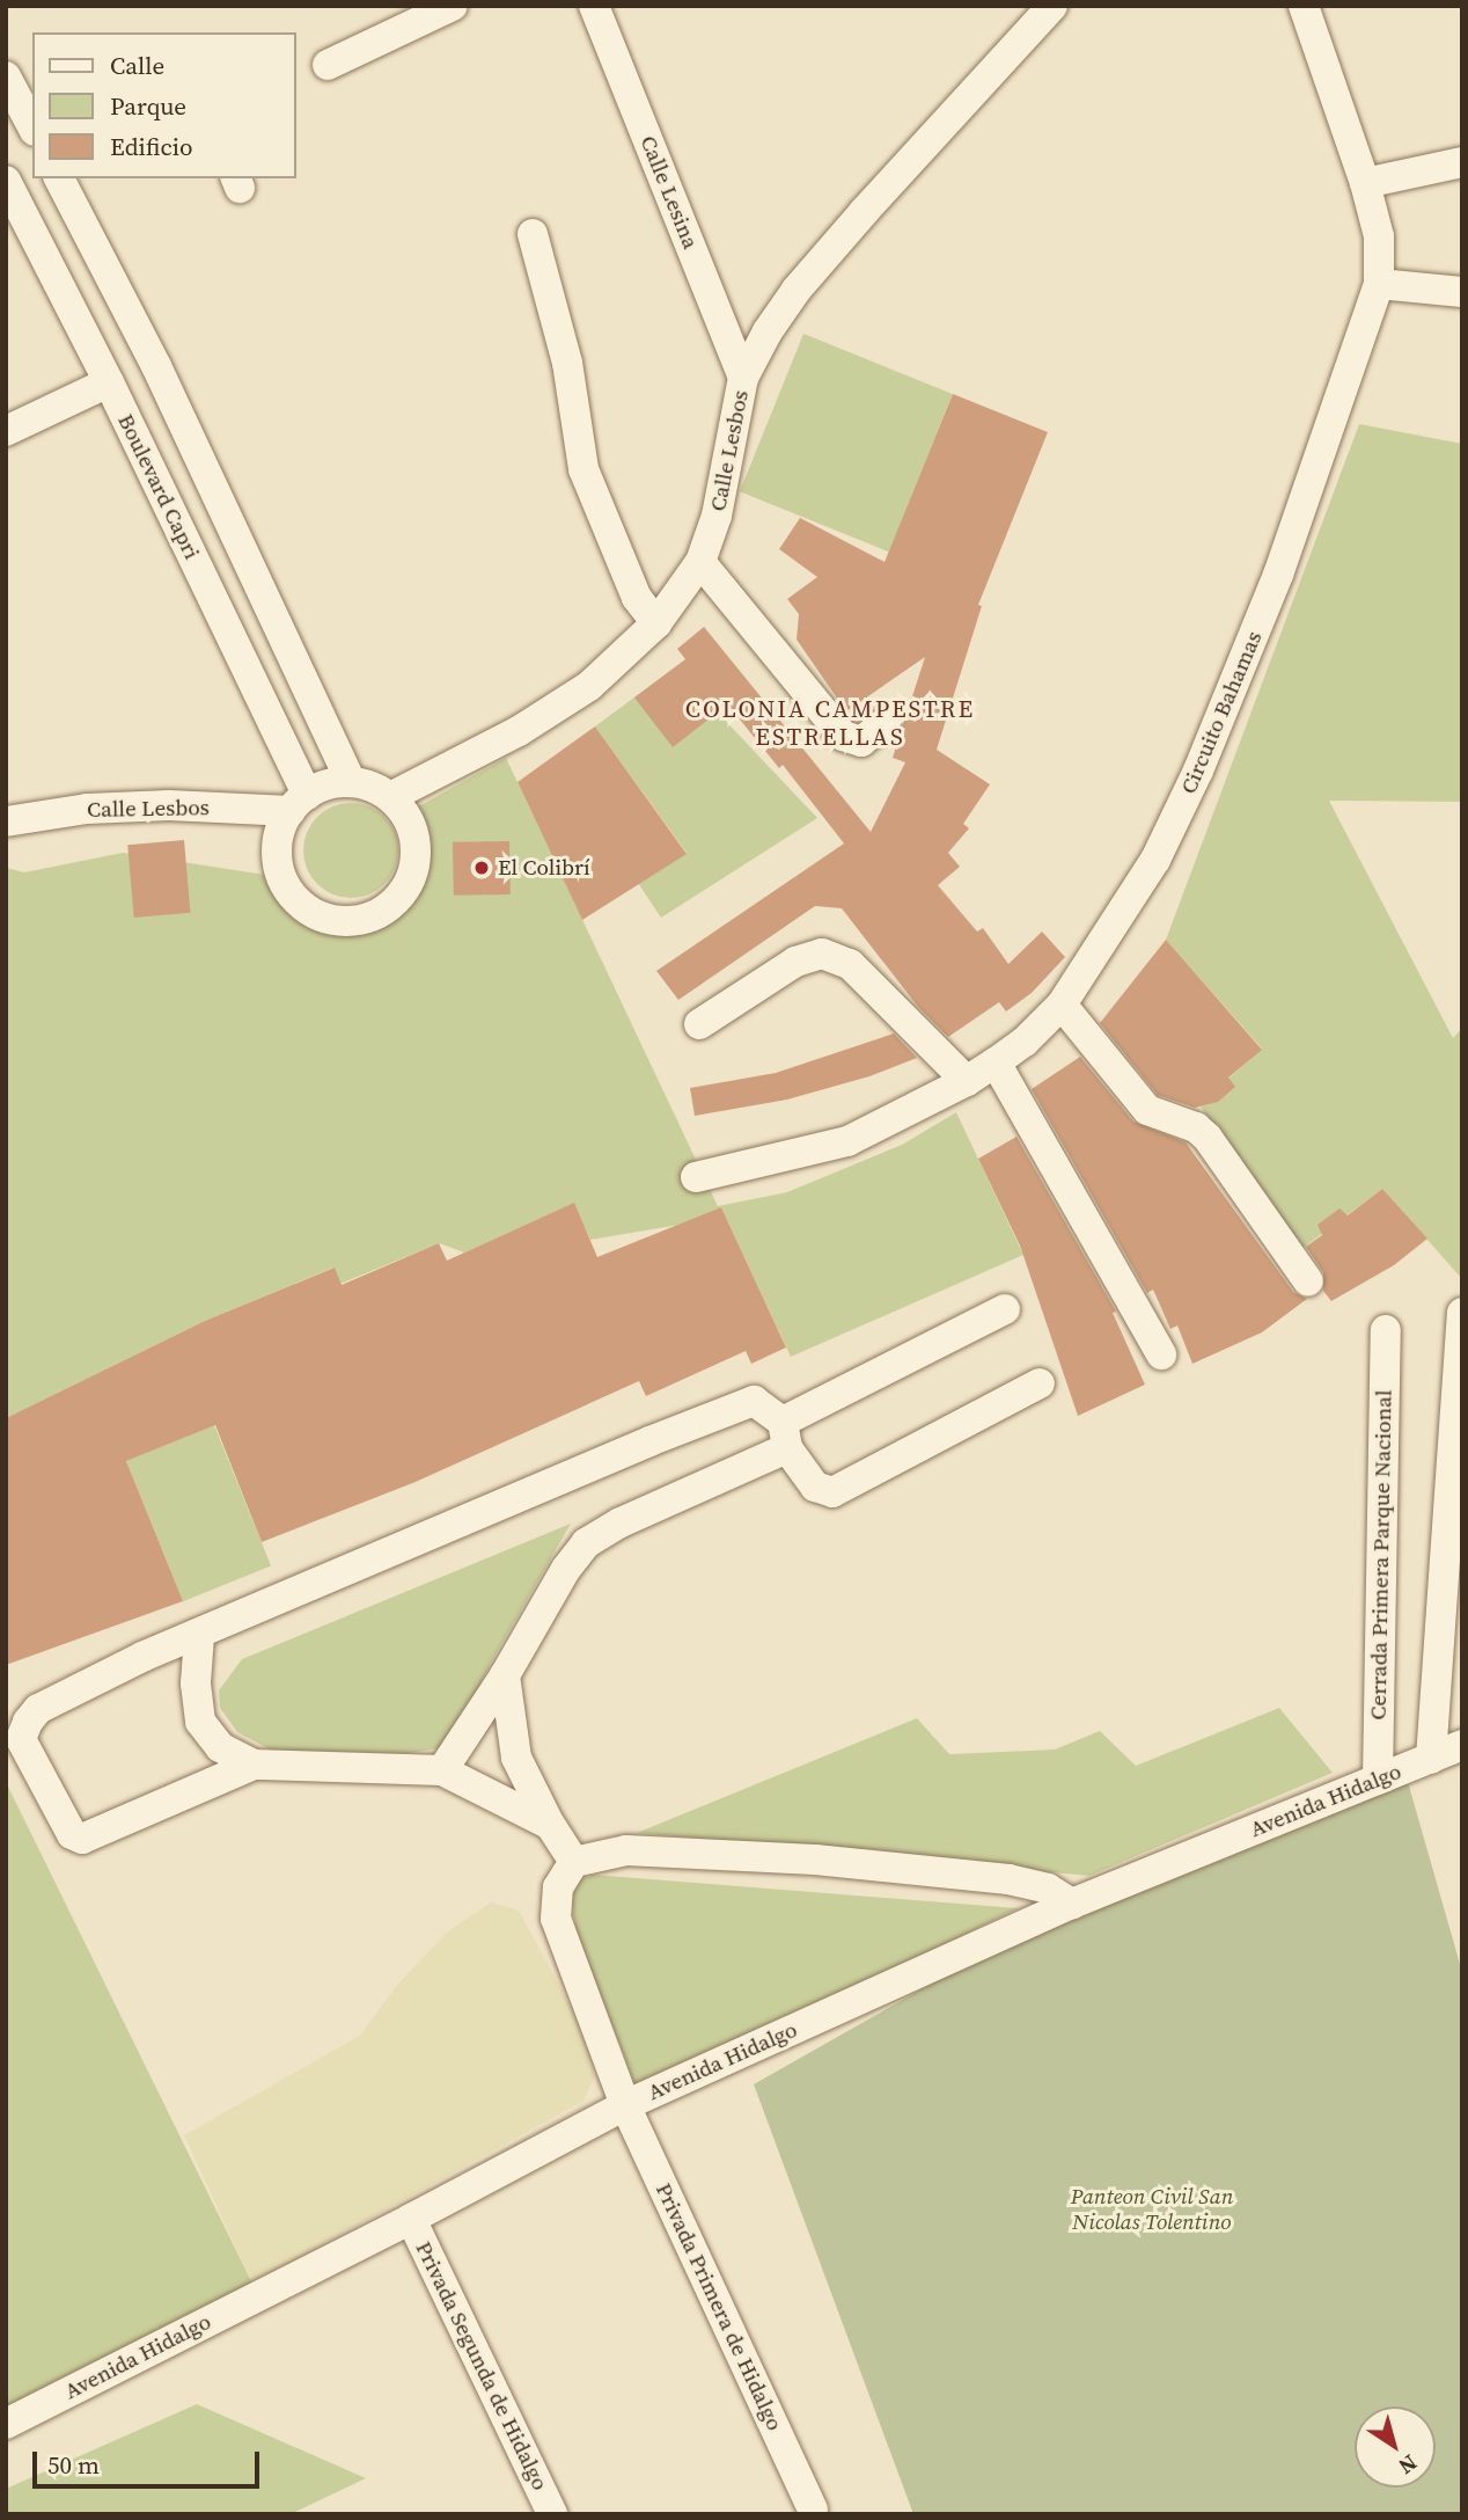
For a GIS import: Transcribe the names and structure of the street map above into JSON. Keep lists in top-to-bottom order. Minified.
{"streets":{"street":["Calle Lesina","Calle Lesbos","Boulevard Capri","Circuito Bahamas","Cerrada Primera Parque Nacional","Avenida Hidalgo","Privada Primera de Hidalgo","Privada Segunda de Hidalgo"]},"crossings":[["Calle Lesina","Calle Lesbos"],["Calle Lesbos","Boulevard Capri"],["Cerrada Primera Parque Nacional","Avenida Hidalgo"],["Avenida Hidalgo","Privada Primera de Hidalgo"],["Avenida Hidalgo","Privada Segunda de Hidalgo"]],"districts":["COLONIA CAMPESTRE ESTRELLAS"],"parks":["Panteon Civil San Nicolas Tolentino"],"places":["El Colibrí"],"legend":["Calle","Parque","Edificio"],"scale_bar":"50 m","north":"bottom right"}
